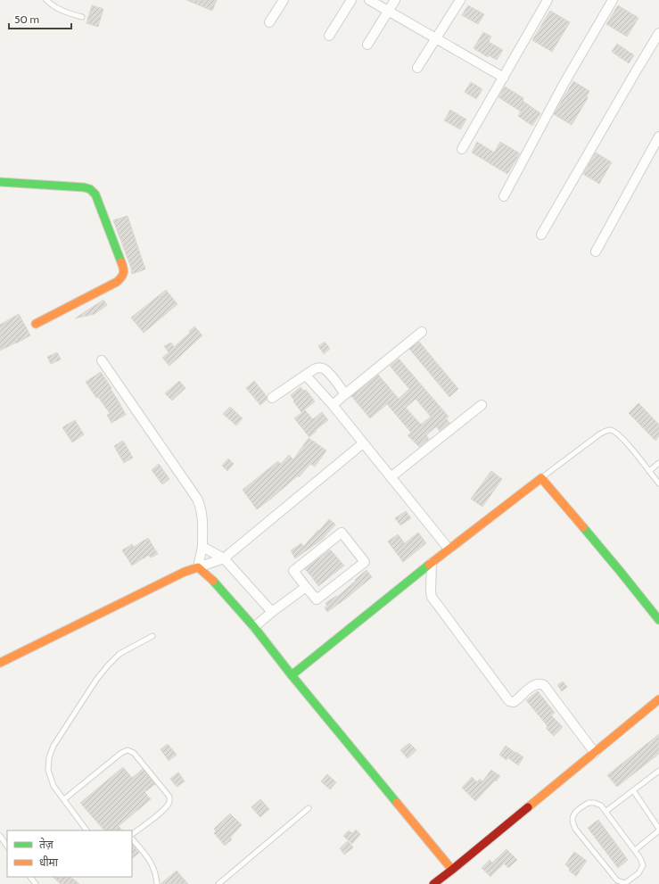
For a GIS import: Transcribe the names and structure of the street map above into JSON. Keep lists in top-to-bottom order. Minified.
{"legend":["तेज़","धीमा"],"scale_bar":"50 m"}
